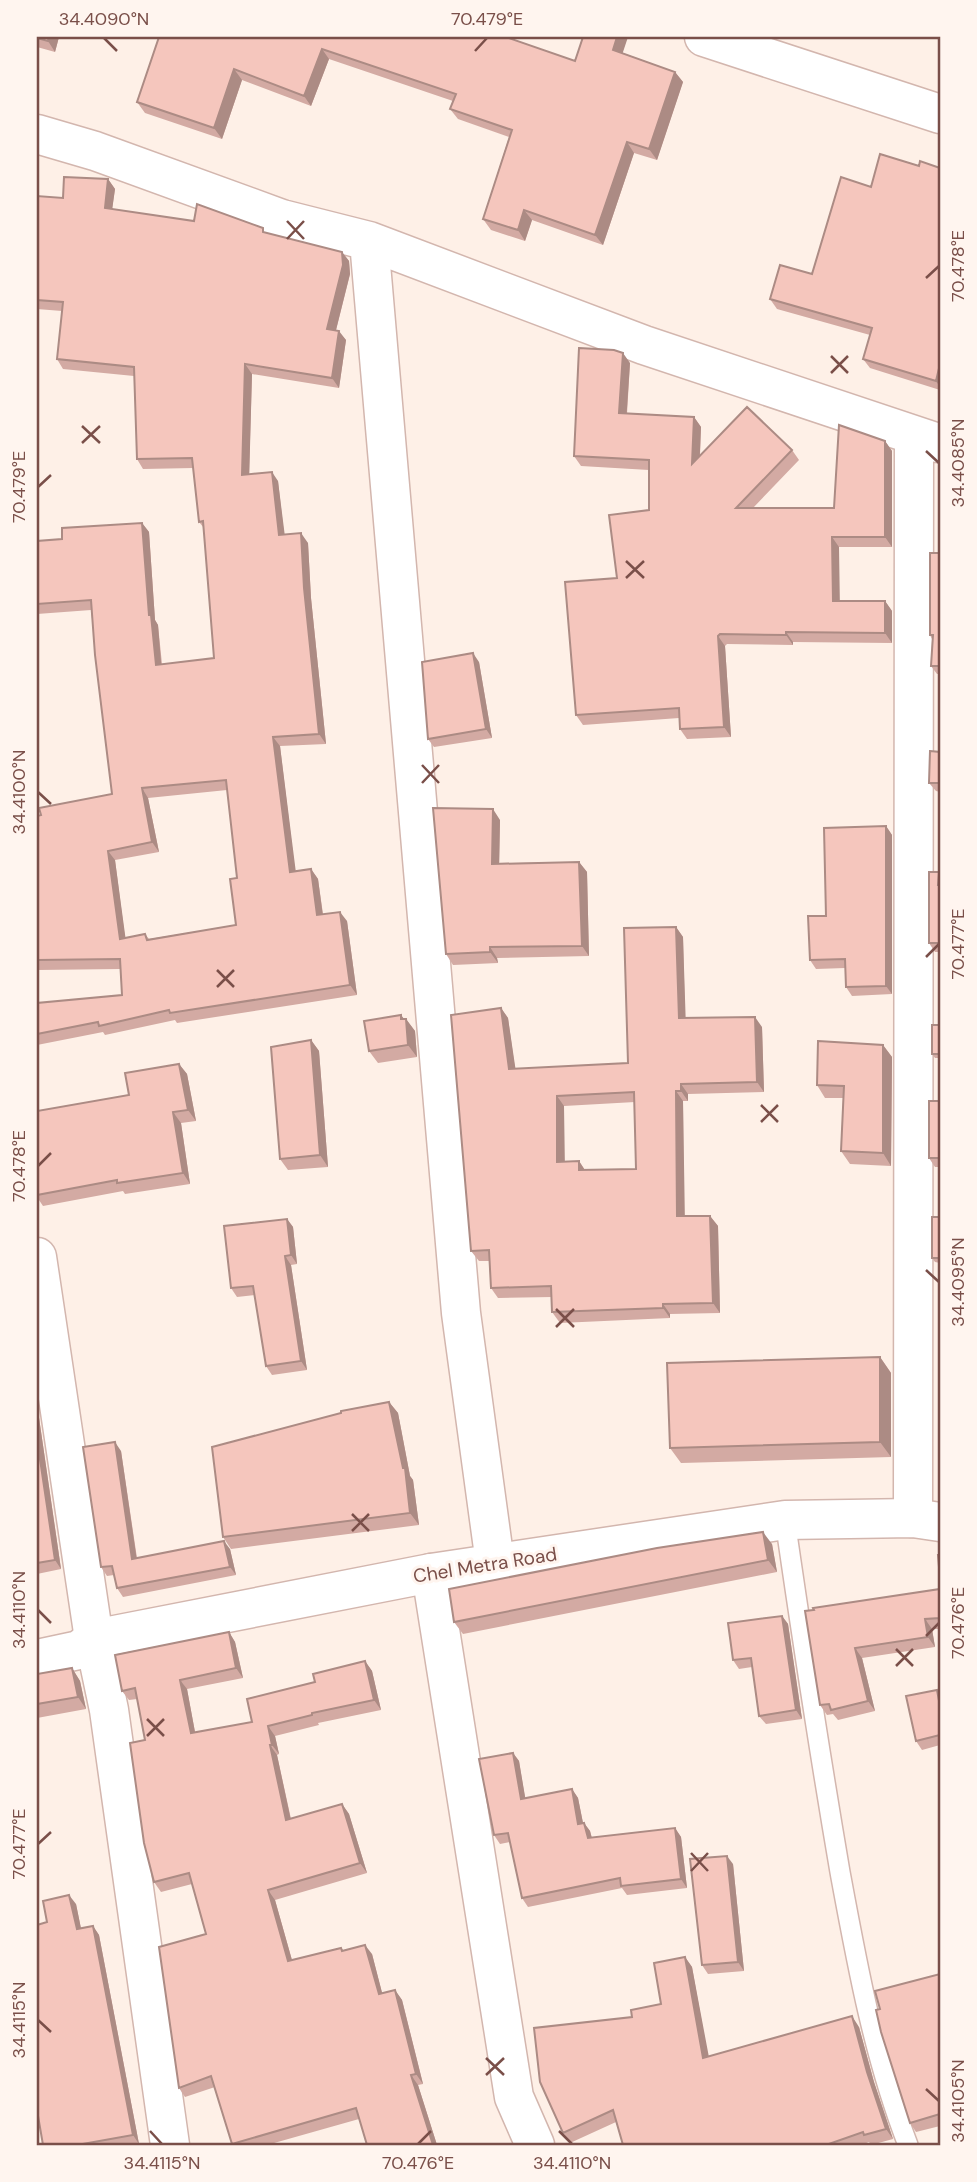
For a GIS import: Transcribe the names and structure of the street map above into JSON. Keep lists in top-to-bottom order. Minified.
{"streets":{"street":["Chel Metra Road"]},"coordinates":["34.4090°N","70.479°E","70.478°E","34.4085°N","34.4100°N","70.477°E","34.4095°N","34.4110°N","70.476°E","34.4115°N","34.4105°N"]}
